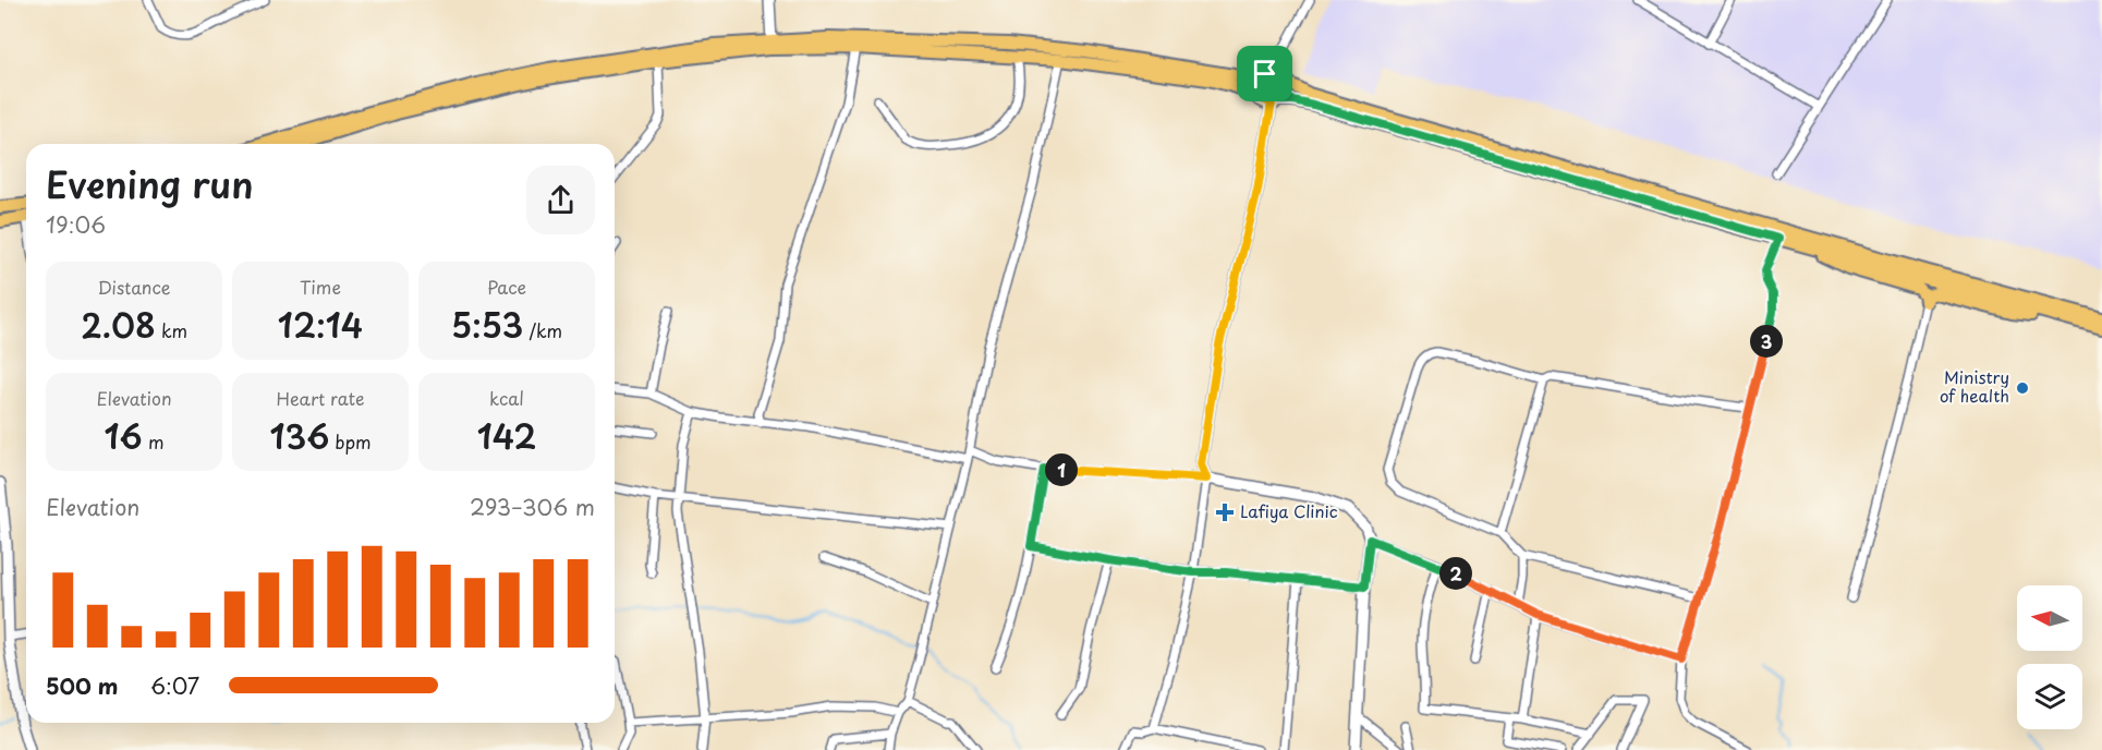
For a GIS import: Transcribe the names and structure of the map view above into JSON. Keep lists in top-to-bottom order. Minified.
{"places":{"other":["Ministry of health"],"health":["Lafiya Clinic"]},"north":"left","page":{"heading":["Evening run","19:06"],"stats":[["Distance","2.08 km"],["Time","12:14"],["Pace","5:53 /km"],["Elevation","16 m"],["Heart rate","136 bpm"],["kcal","142"]],"pins":["3","1","2"],"chart":["Elevation","293–306 m"],"list":[{"name":"500 m","note":"6:07"}]}}
